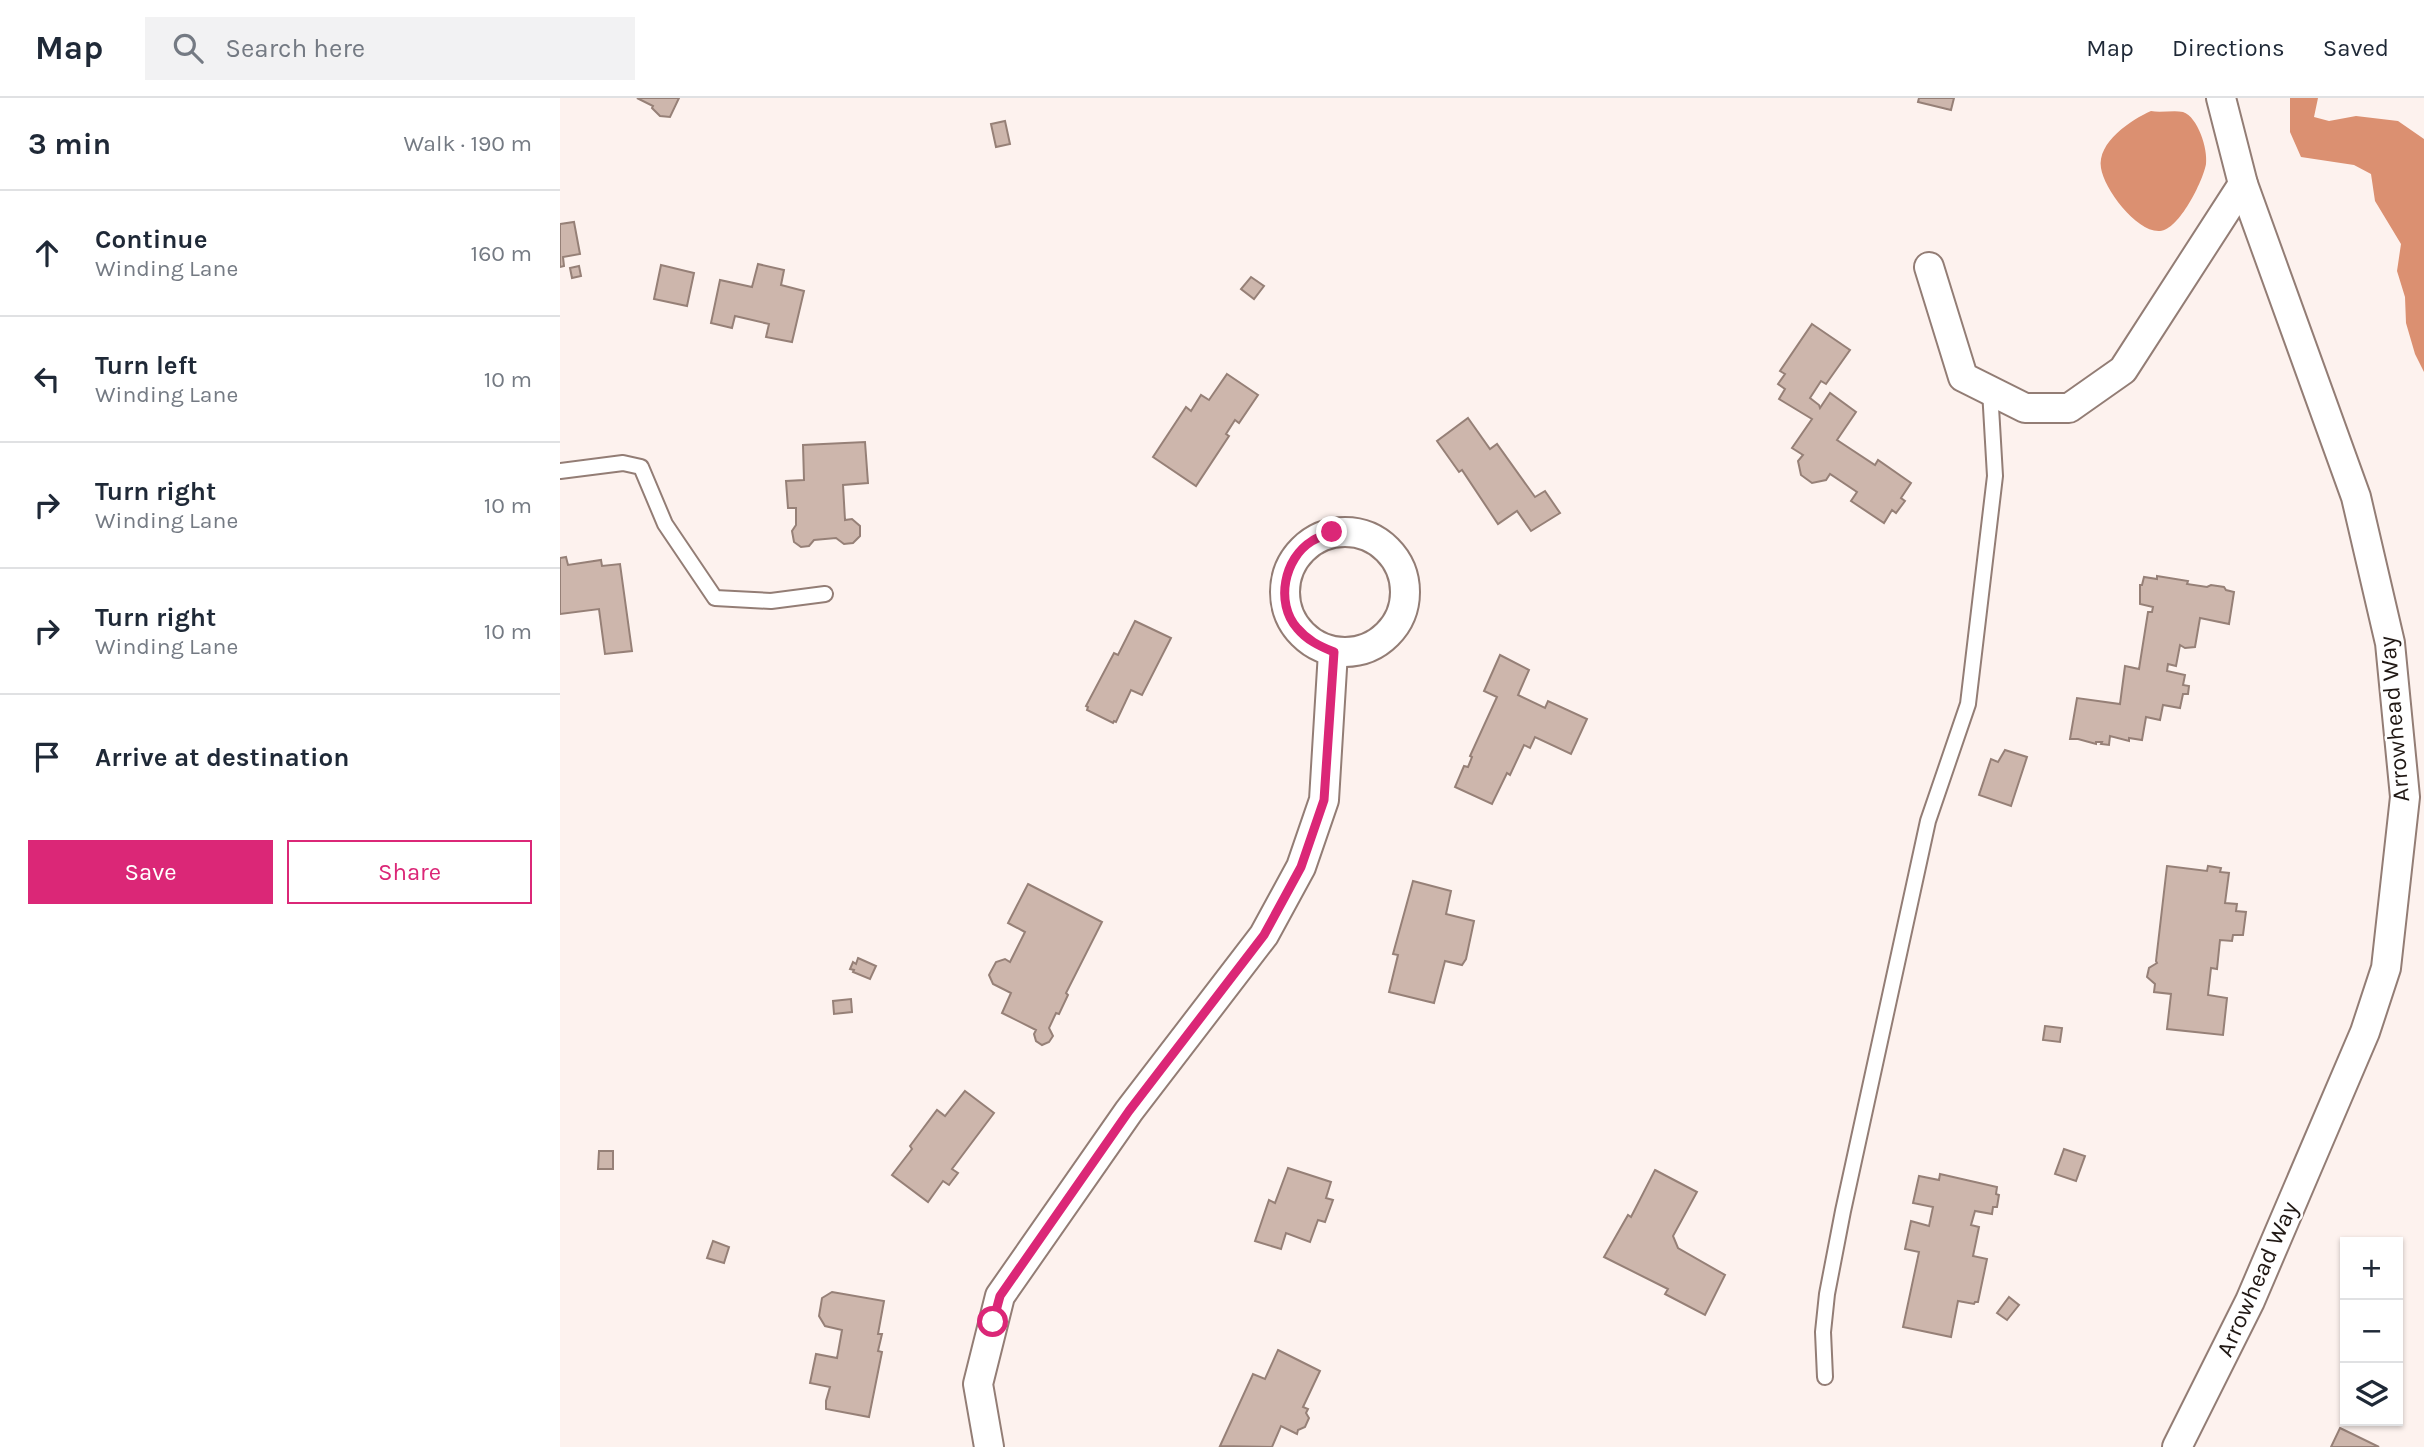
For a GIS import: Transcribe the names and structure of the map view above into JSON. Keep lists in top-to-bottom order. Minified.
{"streets":{"street":["Arrowhead Way"]},"page":{"header":"Map","search":"Search here","nav":["Map","Directions","Saved"],"heading":["3 min","Walk · 190 m"],"list":[["Continue","Winding Lane","160 m"],["Turn left","Winding Lane","10 m"],["Turn right","Winding Lane","10 m"],["Turn right","Winding Lane","10 m"],"Arrive at destination"],"buttons":["Save","Share"],"map_buttons":["+","−"]}}
